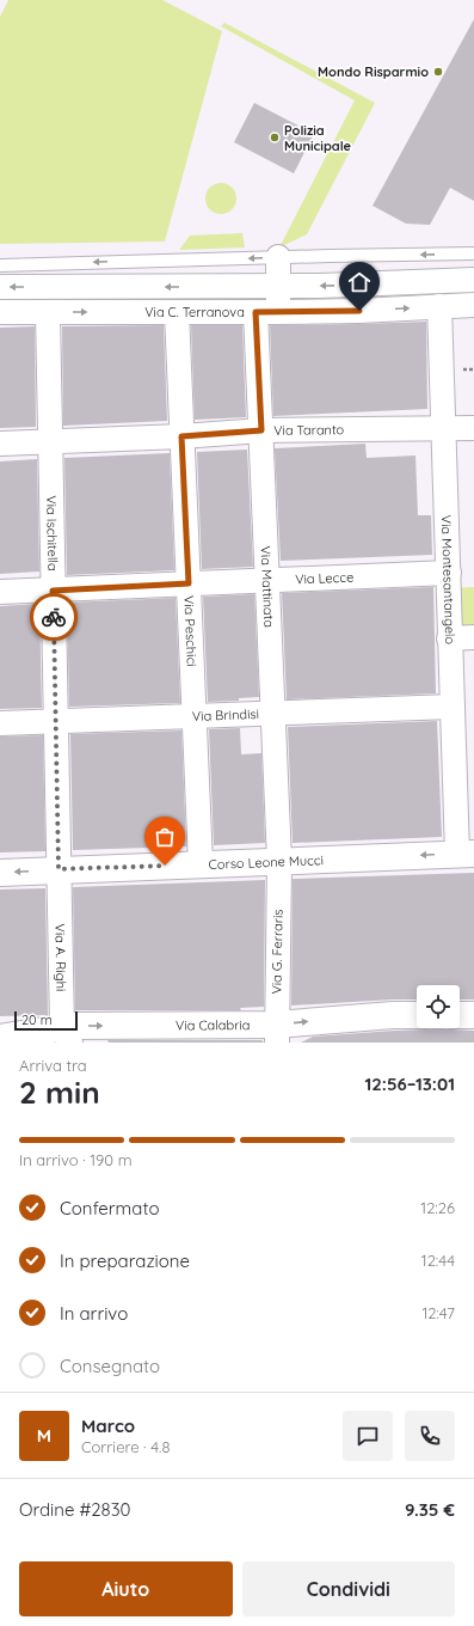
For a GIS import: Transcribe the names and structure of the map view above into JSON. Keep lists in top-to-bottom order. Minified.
{"streets":{"street":["Via C. Terranova","Via Taranto","Via Ischitella","Via Lecce","Via Montesantangelo","Via Mattinata","Via Peschici","Via Brindisi","Corso Leone Mucci","Via G. Ferraris","Via A. Righi","Via Calabria"]},"crossings":[["Via C. Terranova","Via Ischitella"],["Via C. Terranova","Via Montesantangelo"],["Via C. Terranova","Via Mattinata"],["Via C. Terranova","Via Peschici"],["Via Taranto","Via Ischitella"],["Via Taranto","Via Montesantangelo"],["Via Taranto","Via Mattinata"],["Via Taranto","Via Peschici"],["Via Ischitella","Via Lecce"],["Via Ischitella","Via Brindisi"],["Via Ischitella","Corso Leone Mucci"],["Via Ischitella","Via A. Righi"],["Via Lecce","Via Montesantangelo"],["Via Lecce","Via Mattinata"],["Via Lecce","Via Peschici"],["Via Montesantangelo","Via Brindisi"],["Via Montesantangelo","Corso Leone Mucci"],["Via Mattinata","Via Brindisi"],["Via Mattinata","Corso Leone Mucci"],["Via Mattinata","Via G. Ferraris"],["Via Peschici","Via Brindisi"],["Via Peschici","Corso Leone Mucci"],["Corso Leone Mucci","Via G. Ferraris"],["Corso Leone Mucci","Via A. Righi"],["Via G. Ferraris","Via Calabria"],["Via A. Righi","Via Calabria"]],"one_way":["Corso Leone Mucci","Via Calabria"],"places":["Mondo Risparmio","Polizia Municipale"],"scale_bar":"20 m","page":{"scale":"20 m","heading":["2 min","Arriva tra","12:56–13:01"],"panel":["Marco","Corriere · 4.8","Ordine #2830","9.35 €"],"bar":"In arrivo · 190 m","list":[["Confermato","12:26"],["In preparazione","12:44"],["In arrivo","12:47"],"Consegnato"],"round":"M","buttons":["Aiuto","Condividi"]}}
